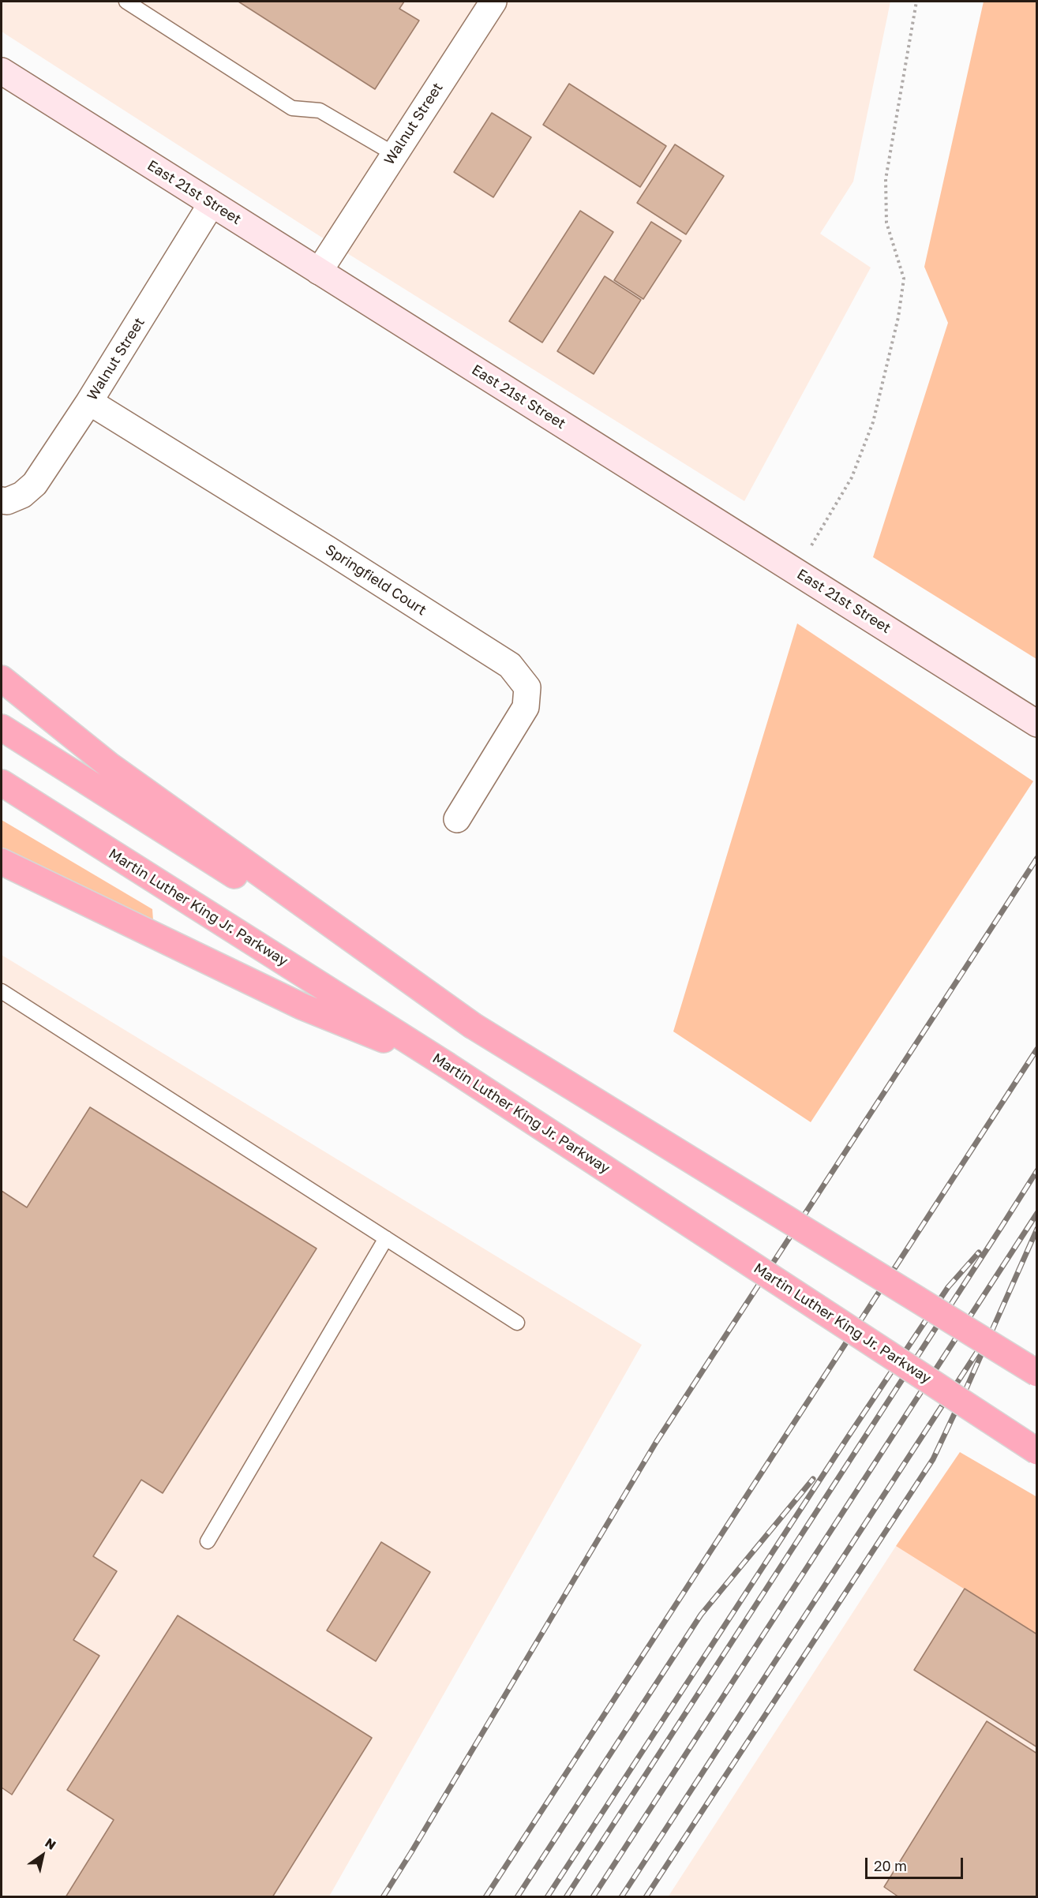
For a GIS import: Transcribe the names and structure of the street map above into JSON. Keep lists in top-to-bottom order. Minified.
{"streets":{"highway":["Martin Luther King Jr. Parkway"],"street":["Walnut Street","East 21st Street","Springfield Court"]},"crossings":[["Walnut Street","East 21st Street"],["Walnut Street","Springfield Court"]],"scale_bar":"20 m","north":"top right"}
